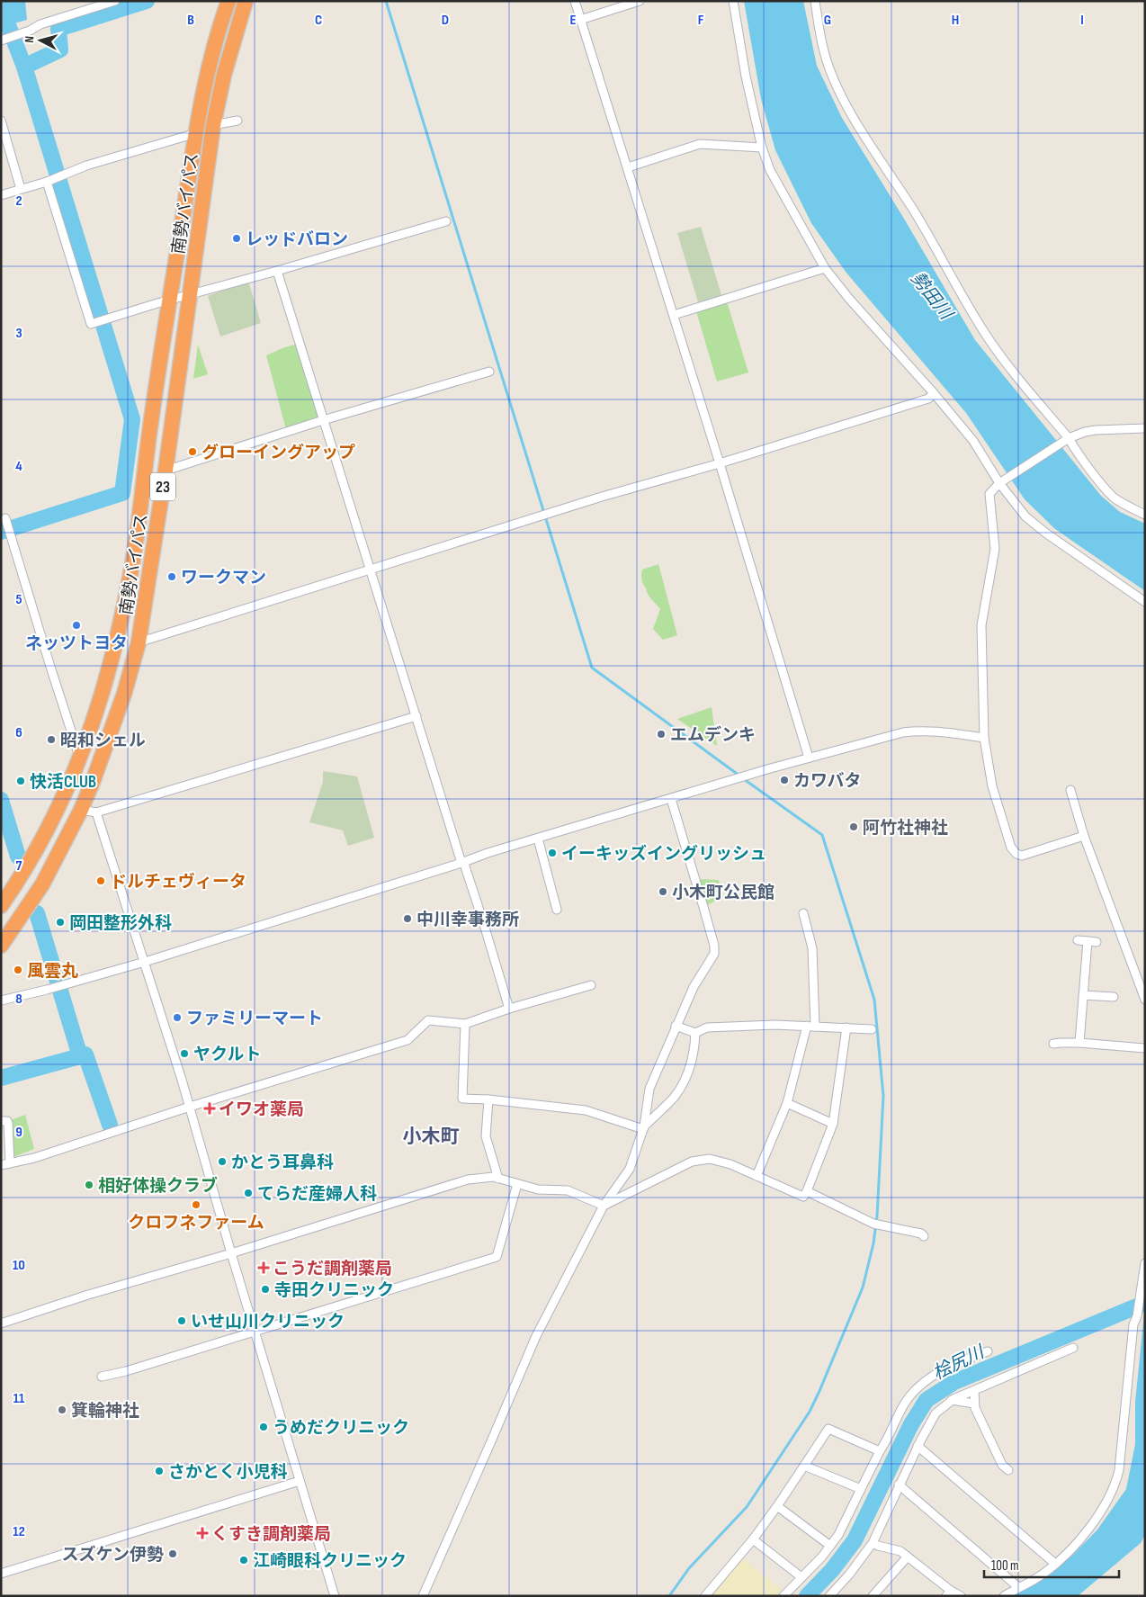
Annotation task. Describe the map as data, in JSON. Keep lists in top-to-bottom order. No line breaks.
{"streets":{"highway":["南勢バイパス","23"]},"districts":["小木町"],"water":["勢田川","桧尻川"],"places":{"other":["レッドバロン","グローイングアップ","ワークマン","ネッツトヨタ","エムデンキ","昭和シェル","カワバタ","快活CLUB","阿竹社神社","イーキッズイングリッシュ","ドルチェヴィータ","小木町公民館","中川幸事務所","岡田整形外科","風雲丸","ファミリーマート","ヤクルト","かとう耳鼻科","相好体操クラブ","てらだ産婦人科","クロフネファーム","寺田クリニック","いせ山川クリニック","箕輪神社","うめだクリニック","さかとく小児科","スズケン伊勢","江崎眼科クリニック"],"health":["イワオ薬局","こうだ調剤薬局","くすき調剤薬局"]},"scale_bar":"100 m","north":"left","grid":{"columns":["B","C","D","E","F","G","H","I"],"rows":["2","3","4","5","6","7","8","9","10","11","12"]}}
